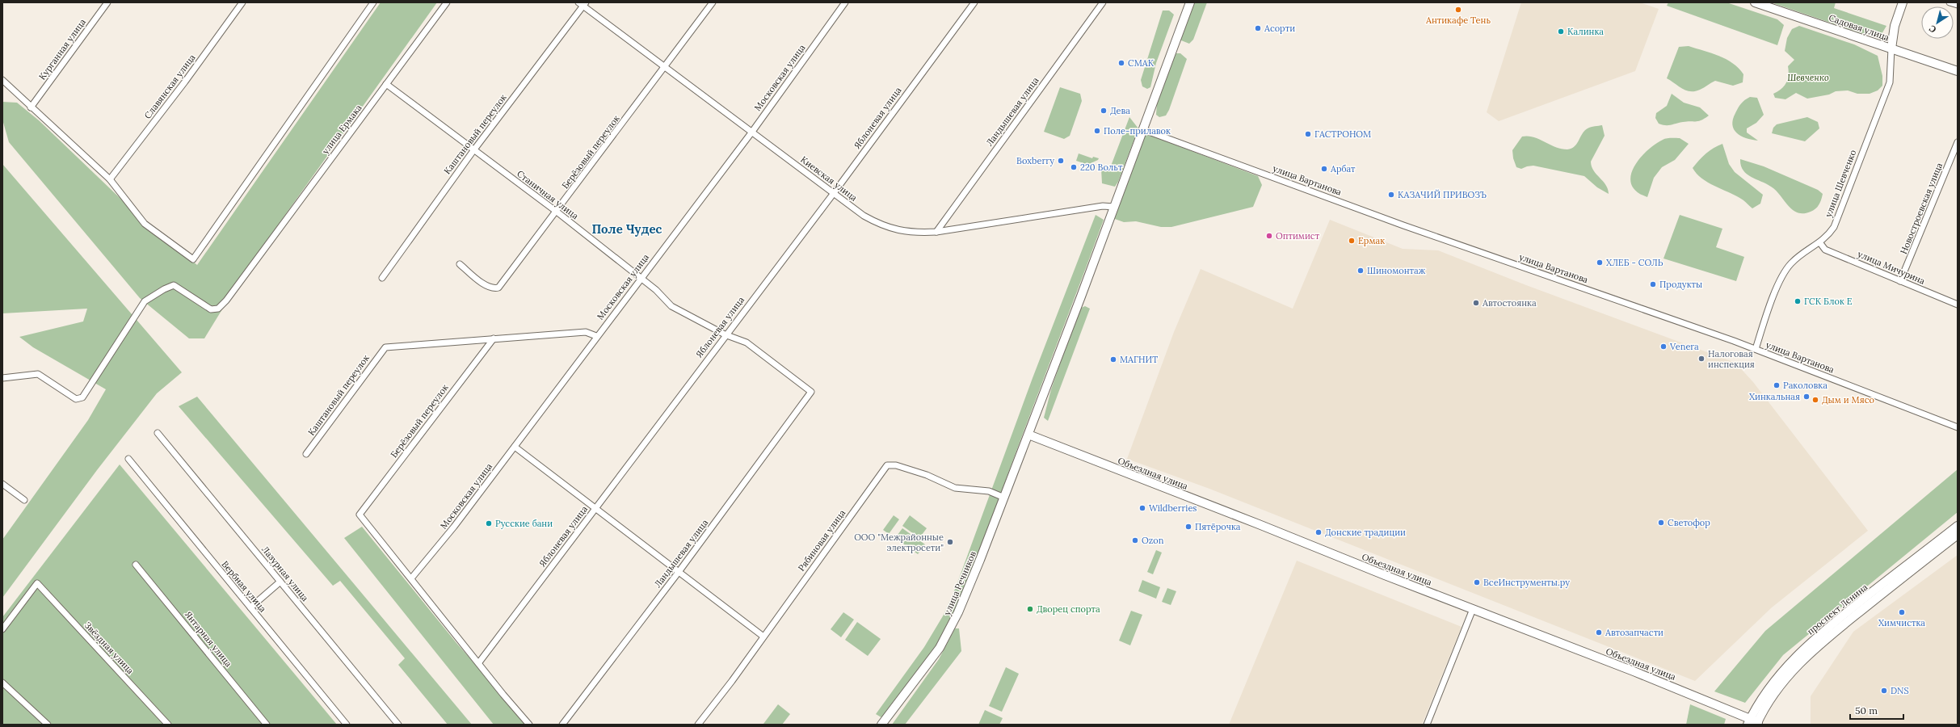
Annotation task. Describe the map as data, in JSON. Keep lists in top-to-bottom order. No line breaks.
{"streets":{"main road":["Садовая улица","улица Шевченко","Объездная улица","улица Речников","проспект Ленина"],"street":["Курганная улица","Московская улица","Славянская улица","Ландышевая улица","Яблоневая улица","улица Ермака","Каштановый переулок","Берёзовый переулок","Киевская улица","улица Вартанова","Станичная улица","Новостроевская улица","улица Мичурина","Рябиновая улица","Лазурная улица","Вербная улица","Янтарная улица","Звёздная улица"]},"crossings":[["Садовая улица","улица Шевченко"],["Московская улица","Берёзовый переулок"],["Московская улица","Киевская улица"],["Московская улица","Станичная улица"],["Ландышевая улица","Киевская улица"],["Ландышевая улица","Станичная улица"],["Яблоневая улица","Киевская улица"],["Яблоневая улица","Станичная улица"],["улица Ермака","Станичная улица"],["Каштановый переулок","Берёзовый переулок"],["Каштановый переулок","Киевская улица"],["Каштановый переулок","Станичная улица"],["Берёзовый переулок","Киевская улица"],["Берёзовый переулок","Станичная улица"],["Киевская улица","улица Речников"],["улица Вартанова","улица Шевченко"],["улица Вартанова","улица Речников"],["улица Шевченко","улица Мичурина"],["Новостроевская улица","улица Мичурина"],["Объездная улица","улица Речников"],["Объездная улица","проспект Ленина"],["Рябиновая улица","улица Речников"]],"districts":["Поле Чудес"],"parks":["Шевченко"],"places":["Антикафе Тень","Асорти","Калинка","СМАК","Дева","Поле-прилавок","ГАСТРОНОМ","Boxberry","220 Вольт","Арбат","КАЗАЧИЙ ПРИВОЗЪ","Оптимист","Ермак","ХЛЕБ - СОЛЬ","Шиномонтаж","Продукты","ГСК Блок Е","Автостоянка","Venera","Налоговая инспекция","МАГНИТ","Раколовка","Хинкальная","Дым и Мясо","Wildberries","Светофор","Русские бани","Пятёрочка","Донские традиции","Ozon","ООО \"Межрайонные электросети\"","ВсеИнструменты.ру","Дворец спорта","Химчистка","Автозапчасти","DNS"],"scale_bar":"50 m","north":"bottom left"}
